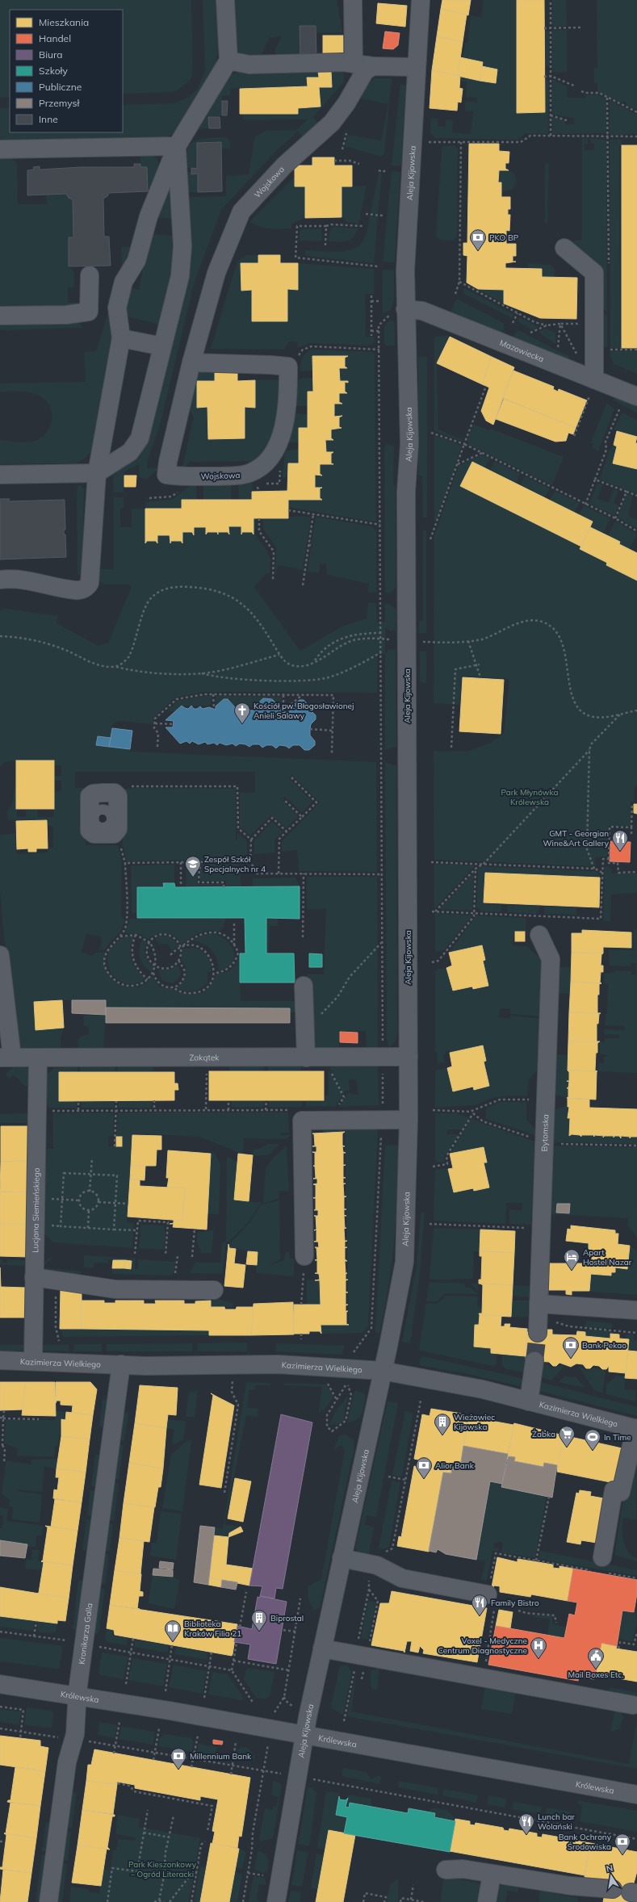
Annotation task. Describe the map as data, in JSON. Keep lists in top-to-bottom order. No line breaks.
{"streets":{"street":["Aleja Kijowska","Wojskowa","Mazowiecka","Zakątek","Bytomska","Lucjana Siemieńskiego","Kazimierza Wielkiego","Kronikarza Galla","Królewska"]},"crossings":[["Aleja Kijowska","Mazowiecka"],["Aleja Kijowska","Zakątek"],["Aleja Kijowska","Kazimierza Wielkiego"],["Aleja Kijowska","Królewska"],["Zakątek","Lucjana Siemieńskiego"],["Lucjana Siemieńskiego","Kazimierza Wielkiego"],["Kazimierza Wielkiego","Kronikarza Galla"],["Kronikarza Galla","Królewska"]],"parks":["Park Młynówka Królewska","Park Kieszonkowy – Ogród Literacki"],"places":{"bank":["PKO BP","Bank Pekao","Alior Bank","Millennium Bank","Bank Ochrony Środowiska"],"church":["Kościół pw. Błogosławionej Anieli Salawy"],"restaurant":["GMT - Georgian Wine&Art Gallery","Family Bistro","Lunch bar Wolański"],"school or university":["Zespół Szkół Specjalnych nr 4"],"hotel":["Apart Hostel Nazar"],"building":["Wieżowiec Kijowska","Biprostal"],"supermarket":["Żabka"],"sports":["In Time"],"library":["Biblioteka Kraków Filia 21"],"hospital":["Voxel - Medyczne Centrum Diagnostyczne"],"public building":["Mail Boxes Etc."]},"legend":["Mieszkania","Handel","Biura","Szkoły","Publiczne","Przemysł","Inne"],"north":"top"}
